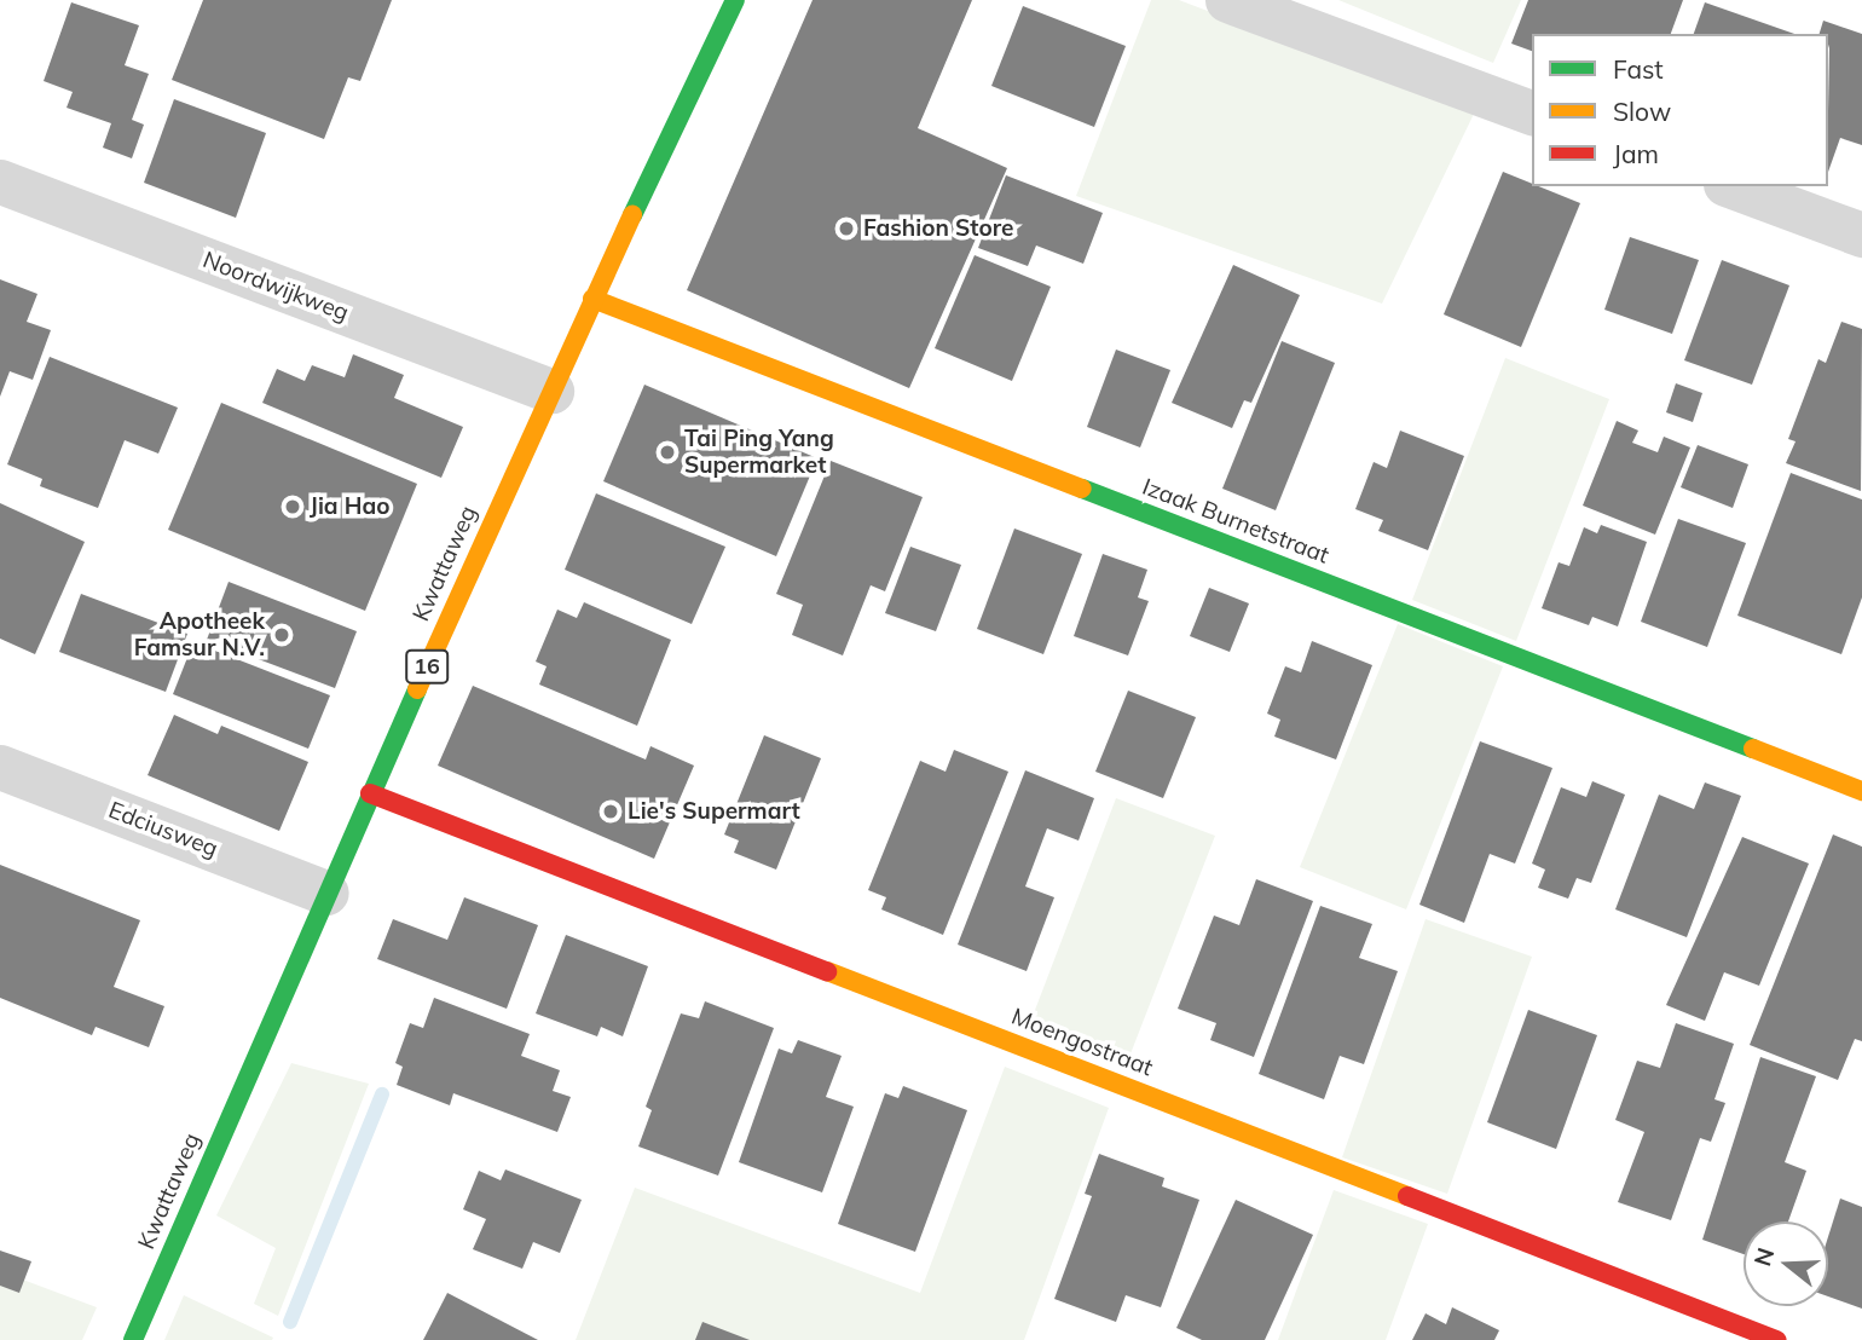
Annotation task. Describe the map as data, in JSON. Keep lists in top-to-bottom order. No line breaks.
{"streets":{"street":["Noordwijkweg","Izaak Burnetstraat","Kwattaweg","16","Edciusweg","Moengostraat"]},"crossings":[["Noordwijkweg","Kwattaweg"],["Izaak Burnetstraat","Kwattaweg"],["Kwattaweg","Edciusweg"],["Kwattaweg","Moengostraat"]],"places":["Fashion Store","Tai Ping Yang Supermarket","Jia Hao","Apotheek Famsur N.V.","Lie's Supermart"],"legend":["Fast","Slow","Jam"],"north":"left"}
